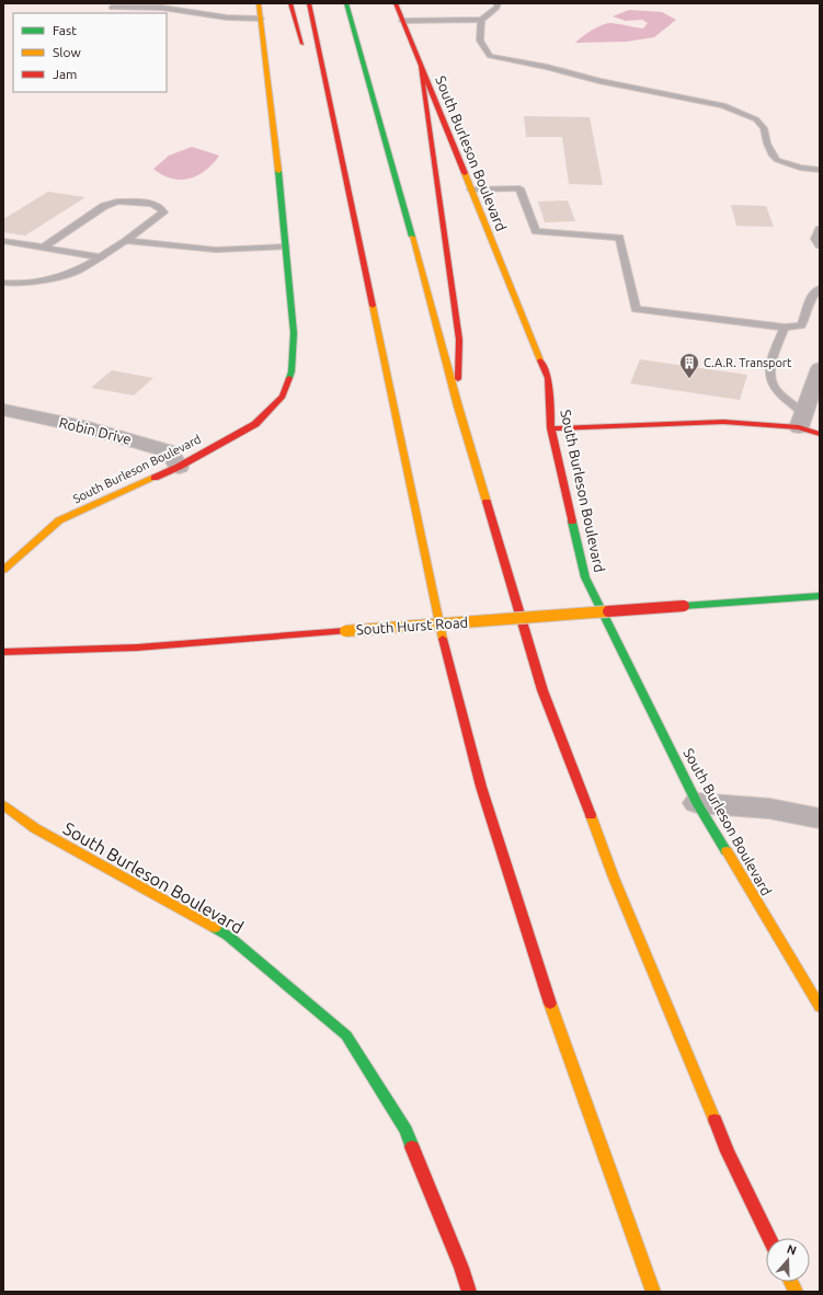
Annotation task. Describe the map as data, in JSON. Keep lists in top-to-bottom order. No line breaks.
{"streets":{"main road":["South Burleson Boulevard","South Hurst Road"],"street":["Robin Drive"]},"crossings":[["South Burleson Boulevard","Robin Drive"]],"places":{"building":["C.A.R. Transport"]},"legend":["Fast","Slow","Jam"],"north":"top"}
